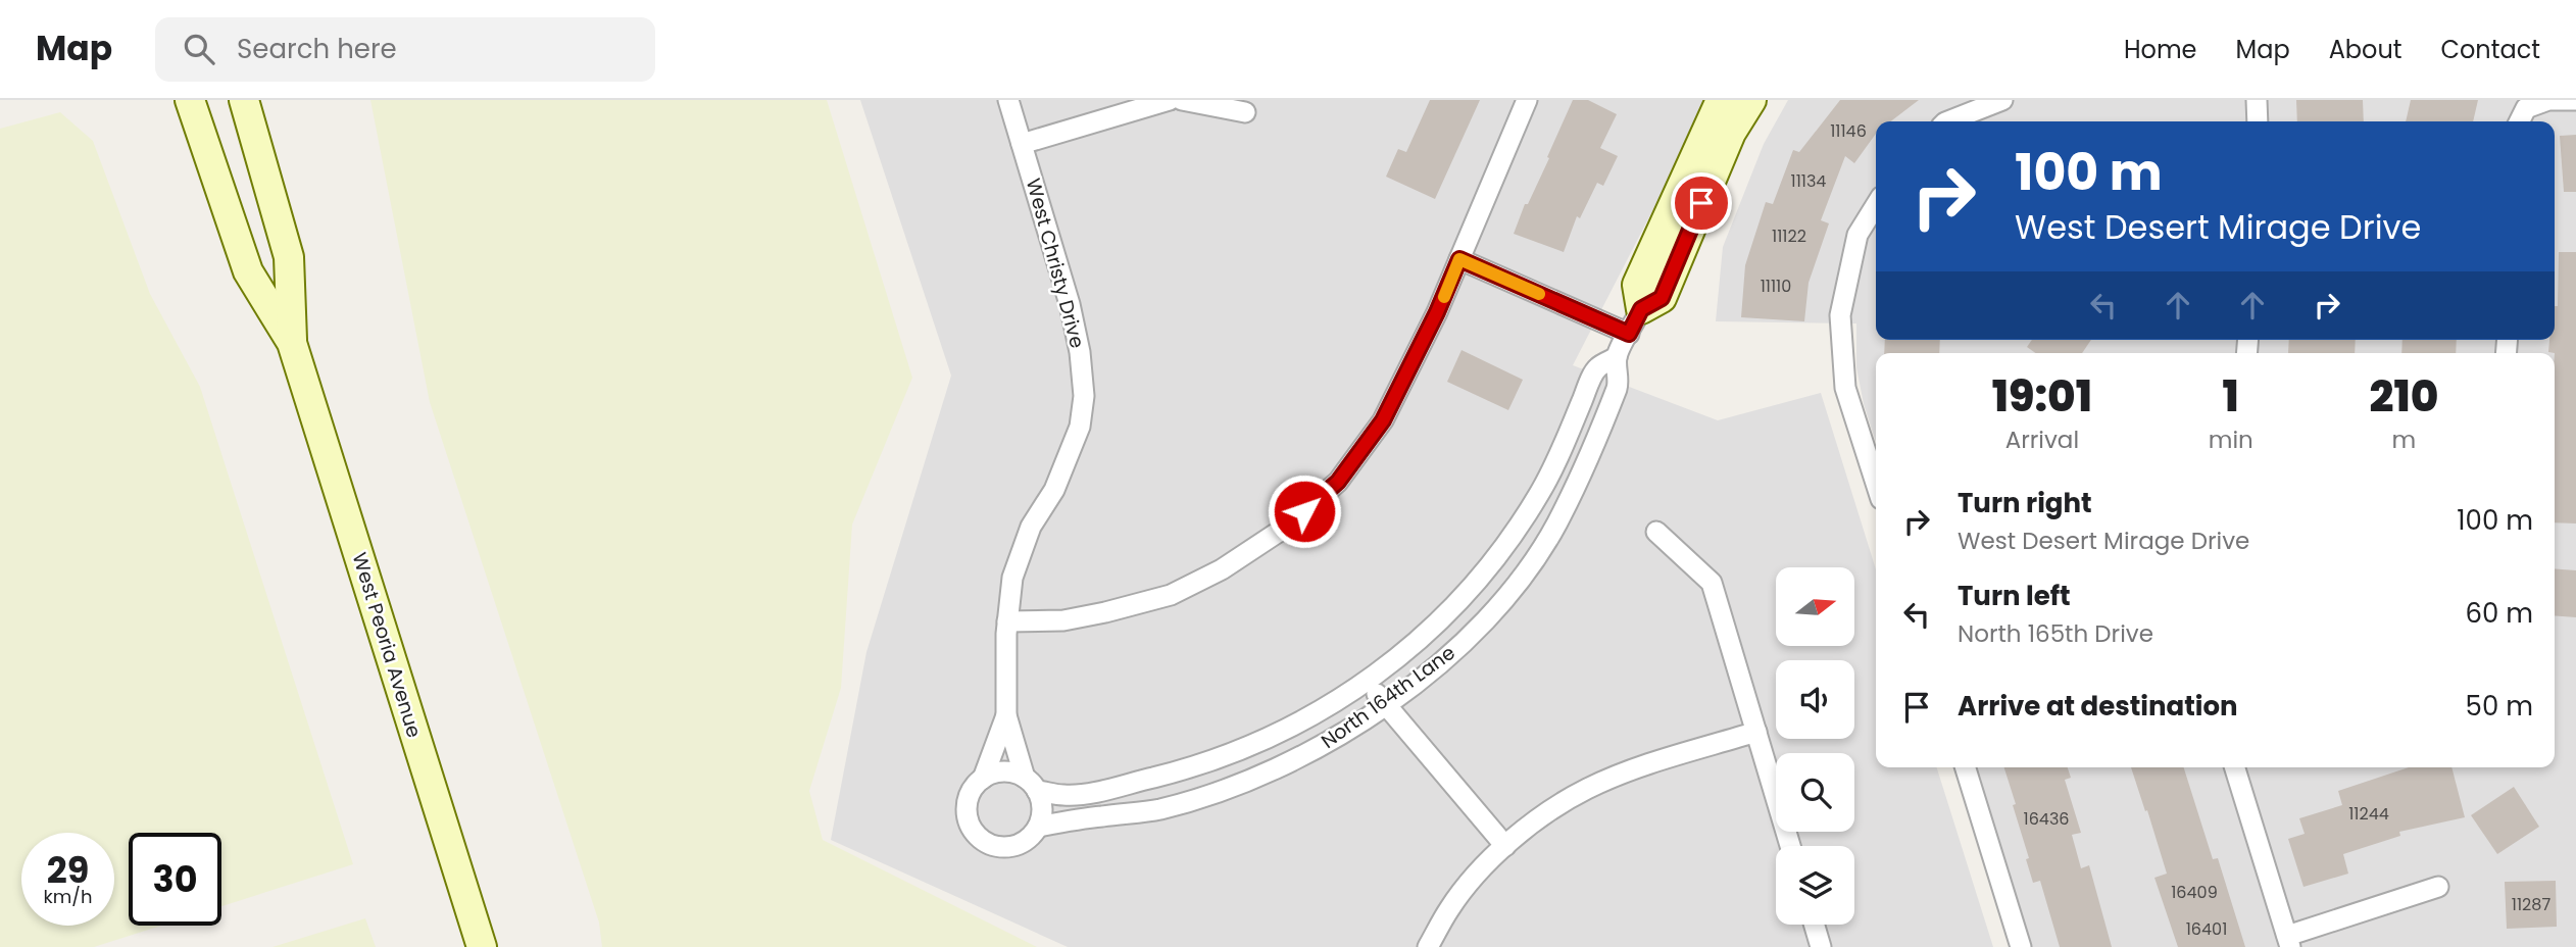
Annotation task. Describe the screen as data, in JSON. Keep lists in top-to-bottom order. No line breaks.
{"streets":{"main road":["West Peoria Avenue"],"street":["West Christy Drive","North 164th Lane"]},"house_numbers":["11146","11134","11122","11110","11244","16436","16409","11287","16401"],"north":"right","page":{"header":"Map","search":"Search here","nav":["Home","Map","About","Contact"],"turn":["100 m","West Desert Mirage Drive"],"eta":["19:01","Arrival","1","min","210","m"],"list":[{"name":"Turn right","note":"West Desert Mirage Drive","value":"100 m"},{"name":"Turn left","note":"North 165th Drive","value":"60 m"},{"name":"Arrive at destination","value":"50 m"}],"speed":"29 km/h","limit":"30"}}
